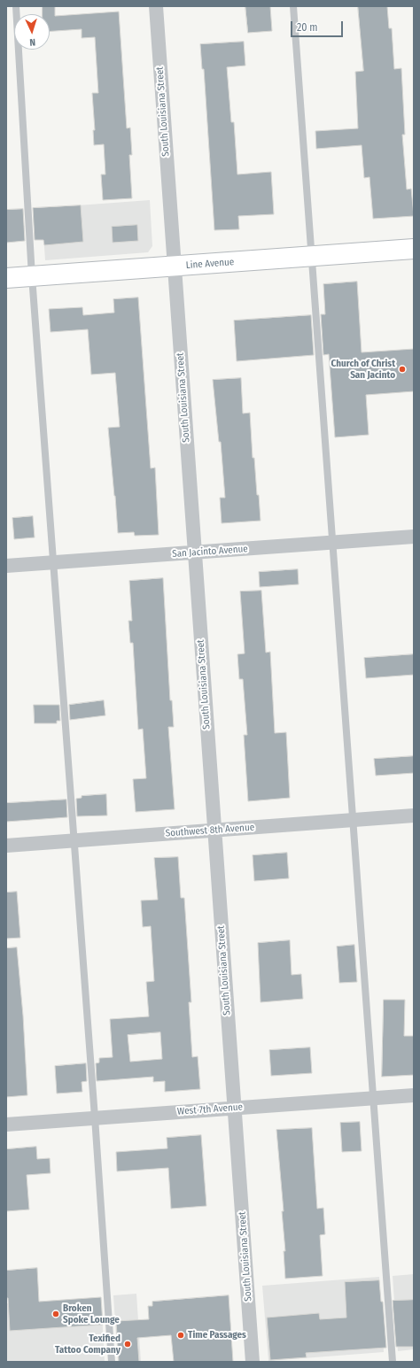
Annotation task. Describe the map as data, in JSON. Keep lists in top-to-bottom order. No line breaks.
{"streets":{"main road":["Line Avenue"],"street":["South Louisiana Street","San Jacinto Avenue","Southwest 8th Avenue","West 7th Avenue"]},"crossings":[["South Louisiana Street","Line Avenue"],["South Louisiana Street","San Jacinto Avenue"],["South Louisiana Street","Southwest 8th Avenue"],["South Louisiana Street","West 7th Avenue"]],"places":["Church of Christ San Jacinto","Broken Spoke Lounge","Time Passages","Texified Tattoo Company"],"scale_bar":"20 m","north":"bottom"}
